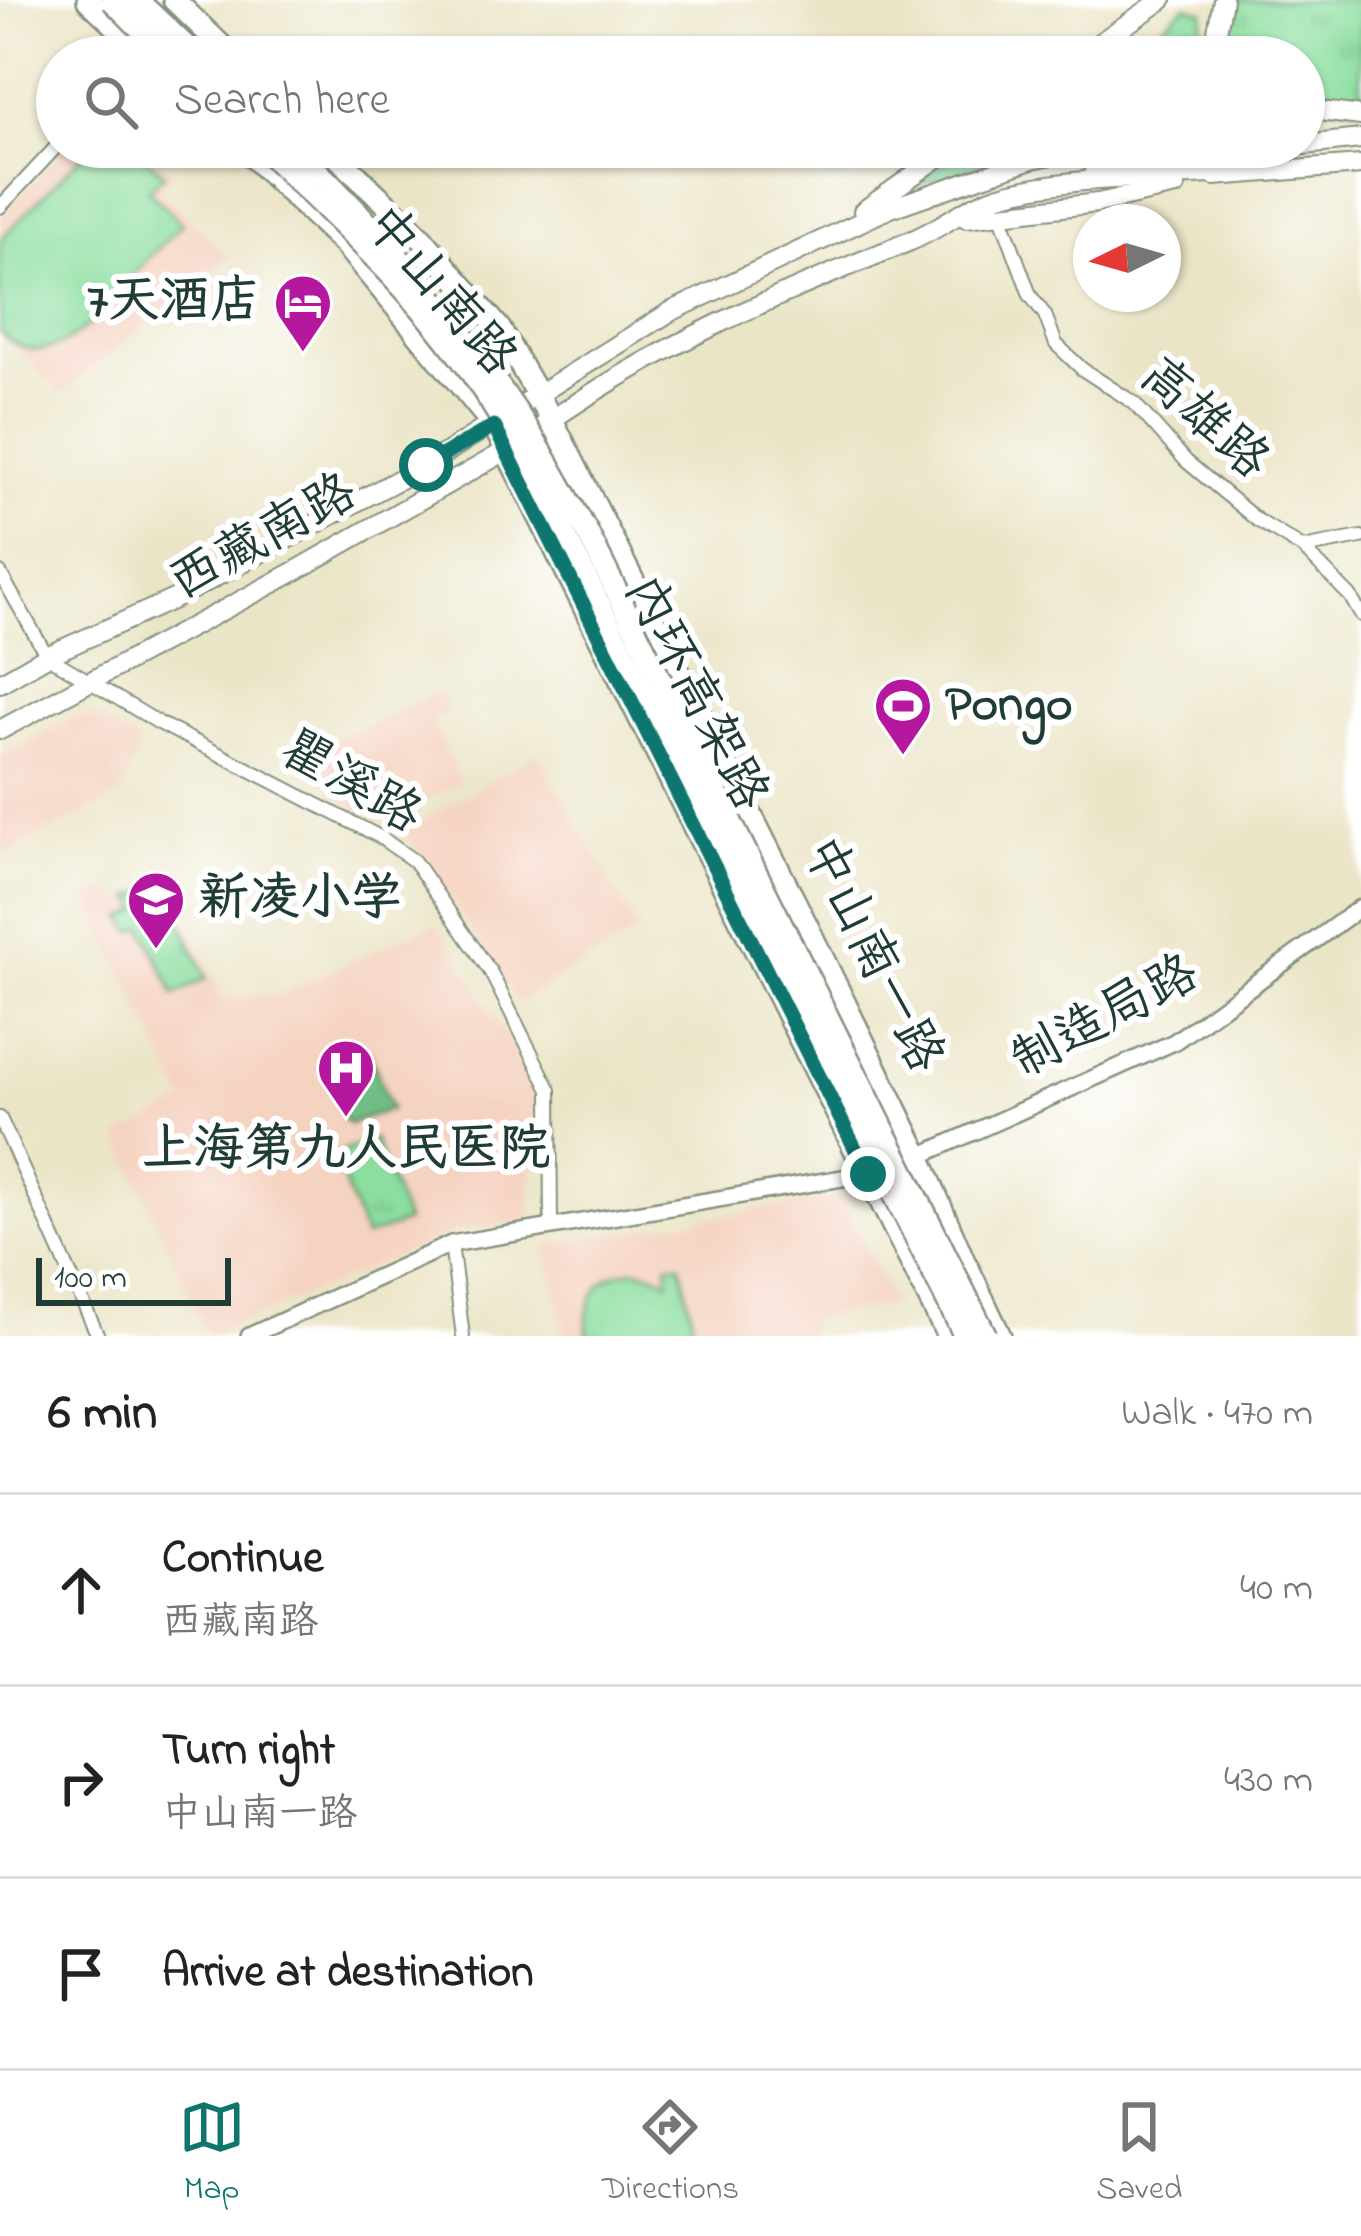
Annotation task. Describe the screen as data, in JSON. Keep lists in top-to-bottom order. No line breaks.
{"streets":{"main road":["中山南路","西藏南路","内环高架路","中山南一路"],"street":["高雄路","瞿溪路","制造局路"]},"crossings":[["中山南路","西藏南路"],["中山南路","中山南一路"],["高雄路","西藏南路"],["西藏南路","瞿溪路"],["西藏南路","中山南一路"],["内环高架路","中山南一路"],["瞿溪路","制造局路"],["中山南一路","制造局路"]],"places":{"hotel":["7天酒店"],"sports":["Pongo"],"school or university":["新凌小学"],"hospital":["上海第九人民医院"]},"scale_bar":"100 m","north":"left","page":{"search":"Search here","scale":"100 m","heading":["6 min","Walk · 470 m"],"list":[["Continue","西藏南路","40 m"],["Turn right","中山南一路","430 m"],"Arrive at destination"],"nav":["Map","Directions","Saved"]}}
